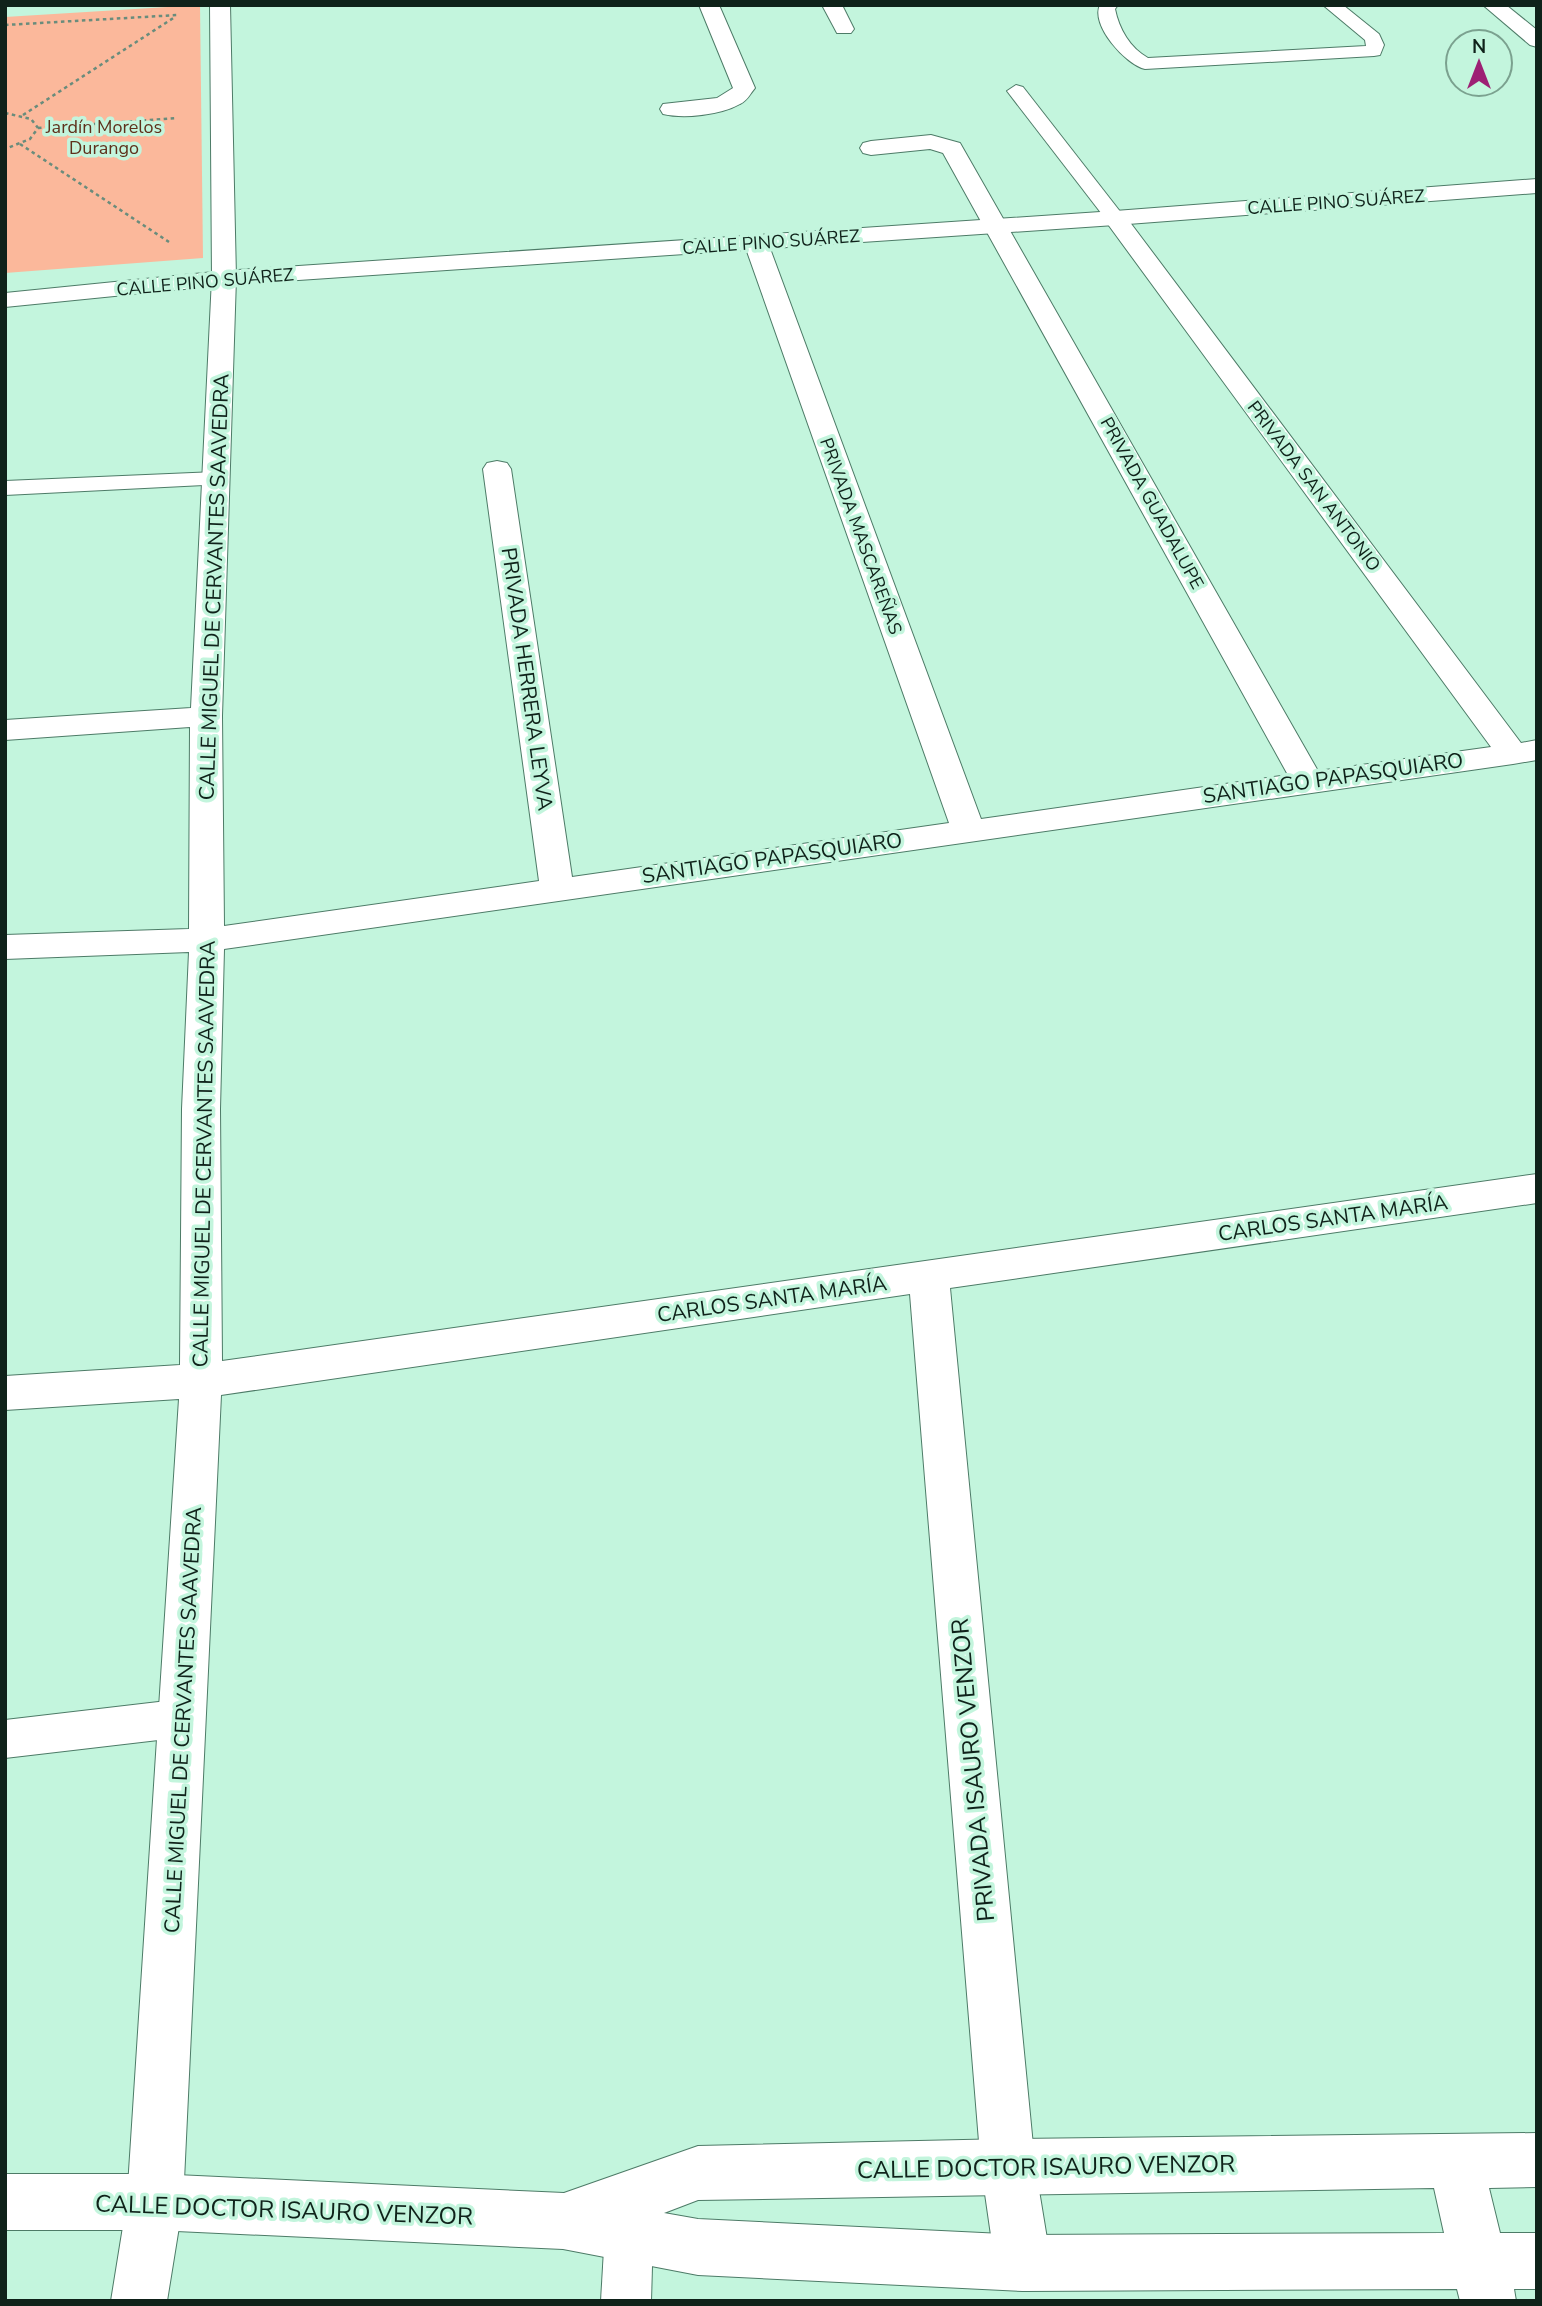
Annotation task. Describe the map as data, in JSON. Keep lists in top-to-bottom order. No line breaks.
{"streets":{"street":["CALLE PINO SUÁREZ","PRIVADA SAN ANTONIO","PRIVADA GUADALUPE","PRIVADA MASCAREÑAS","CALLE MIGUEL DE CERVANTES SAAVEDRA","PRIVADA HERRERA LEYVA","SANTIAGO PAPASQUIARO","CARLOS SANTA MARÍA","PRIVADA ISAURO VENZOR","CALLE DOCTOR ISAURO VENZOR"]},"crossings":[["CALLE PINO SUÁREZ","PRIVADA SAN ANTONIO"],["CALLE PINO SUÁREZ","PRIVADA GUADALUPE"],["CALLE PINO SUÁREZ","PRIVADA MASCAREÑAS"],["CALLE PINO SUÁREZ","CALLE MIGUEL DE CERVANTES SAAVEDRA"],["PRIVADA SAN ANTONIO","SANTIAGO PAPASQUIARO"],["PRIVADA GUADALUPE","SANTIAGO PAPASQUIARO"],["PRIVADA MASCAREÑAS","SANTIAGO PAPASQUIARO"],["CALLE MIGUEL DE CERVANTES SAAVEDRA","SANTIAGO PAPASQUIARO"],["CALLE MIGUEL DE CERVANTES SAAVEDRA","CARLOS SANTA MARÍA"],["CALLE MIGUEL DE CERVANTES SAAVEDRA","CALLE DOCTOR ISAURO VENZOR"],["PRIVADA HERRERA LEYVA","SANTIAGO PAPASQUIARO"],["CARLOS SANTA MARÍA","PRIVADA ISAURO VENZOR"],["PRIVADA ISAURO VENZOR","CALLE DOCTOR ISAURO VENZOR"]],"parks":["Jardín Morelos Durango"],"north":"top"}
